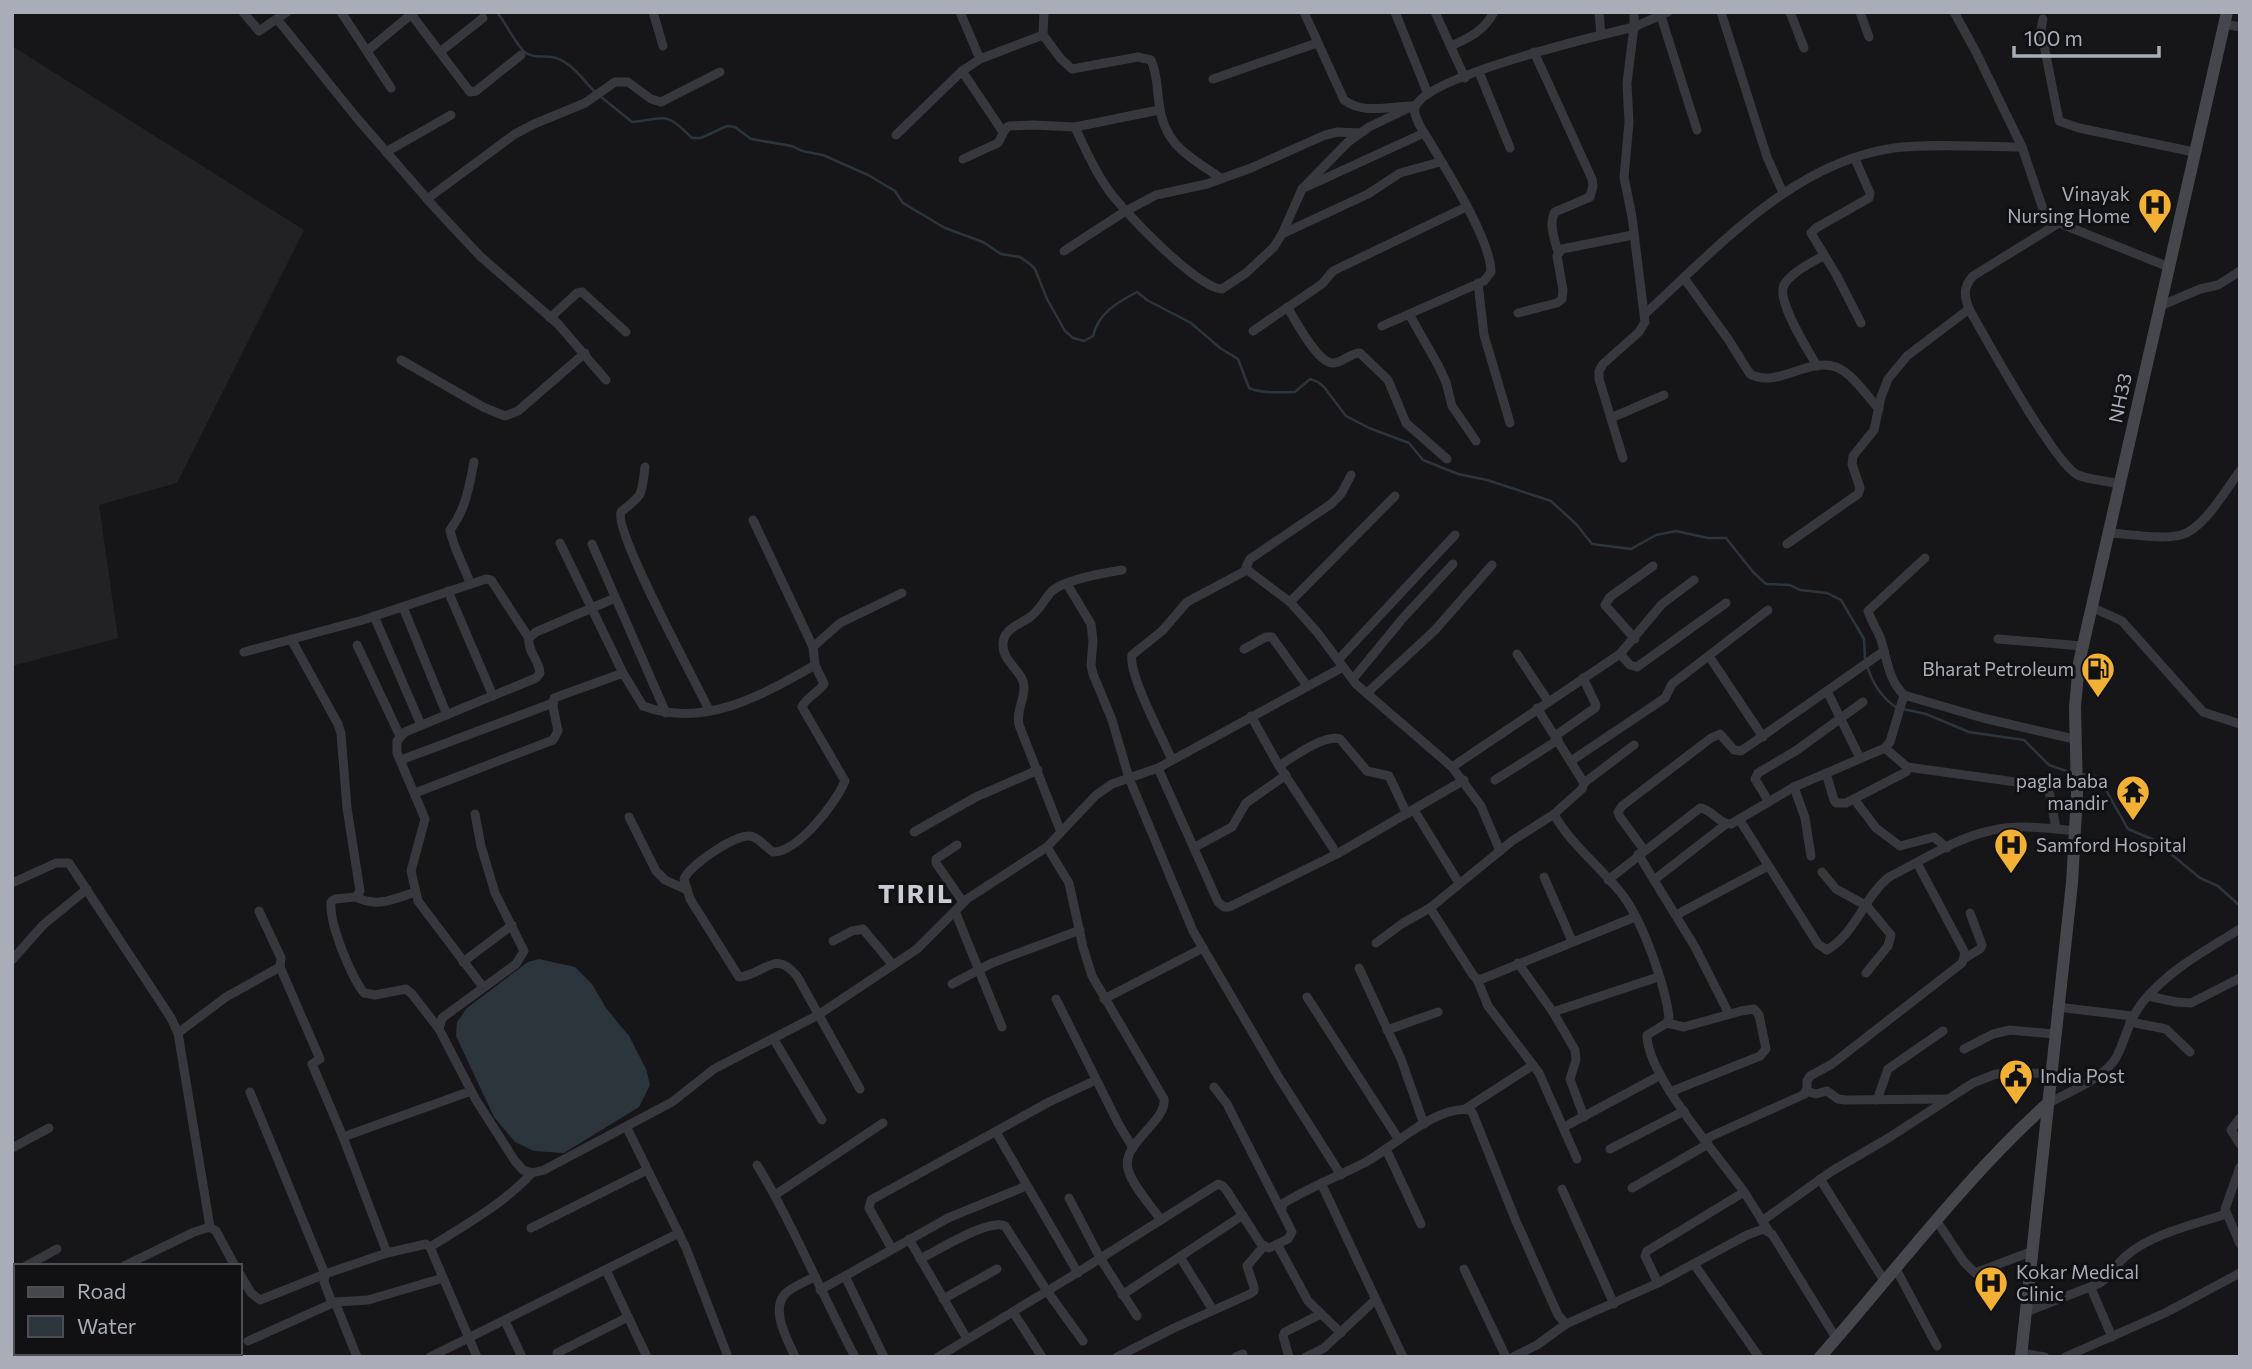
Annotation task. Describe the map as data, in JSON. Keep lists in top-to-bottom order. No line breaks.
{"streets":{"main road":["NH33"]},"districts":["TIRIL"],"places":{"hospital":["Vinayak Nursing Home","Samford Hospital","Kokar Medical Clinic"],"fuel station":["Bharat Petroleum"],"temple":["pagla baba mandir"],"public building":["India Post"]},"legend":["Road","Water"],"scale_bar":"100 m"}
